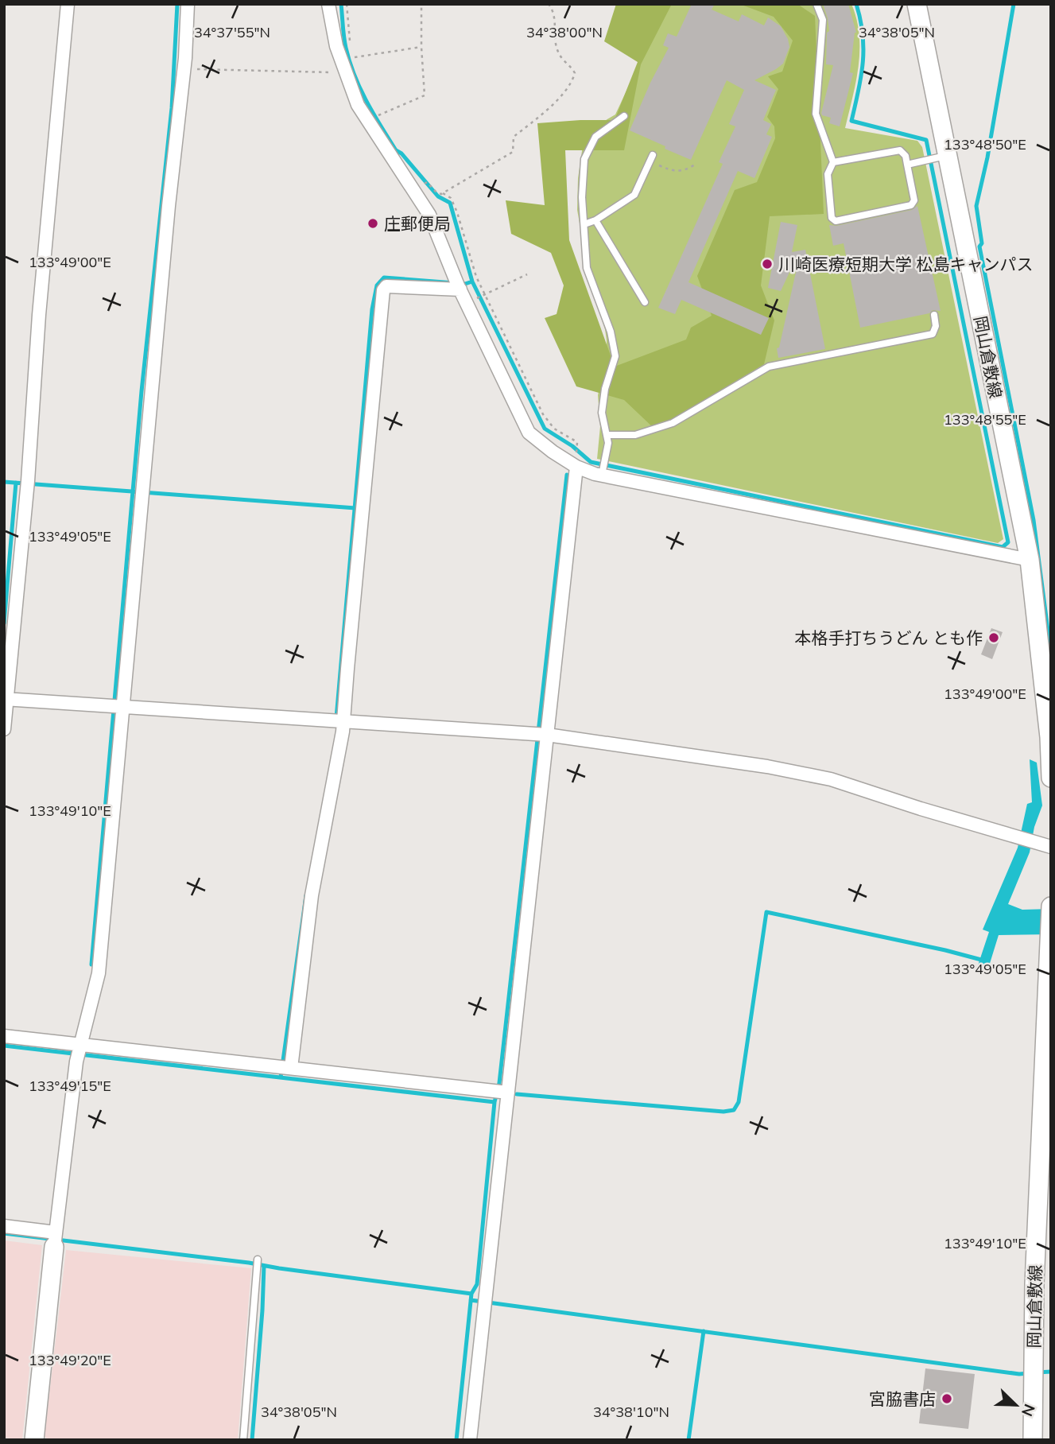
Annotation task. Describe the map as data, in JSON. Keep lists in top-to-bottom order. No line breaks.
{"streets":{"main road":["岡山倉敷線"]},"places":["庄郵便局","川崎医療短期大学 松島キャンパス","本格手打ちうどん とも作","宮脇書店"],"north":"bottom right","coordinates":["34°37'55\"N","34°38'00\"N","34°38'05\"N","133°48'50\"E","133°49'00\"E","133°48'55\"E","133°49'05\"E","133°49'10\"E","133°49'15\"E","133°49'20\"E","34°38'10\"N"]}
